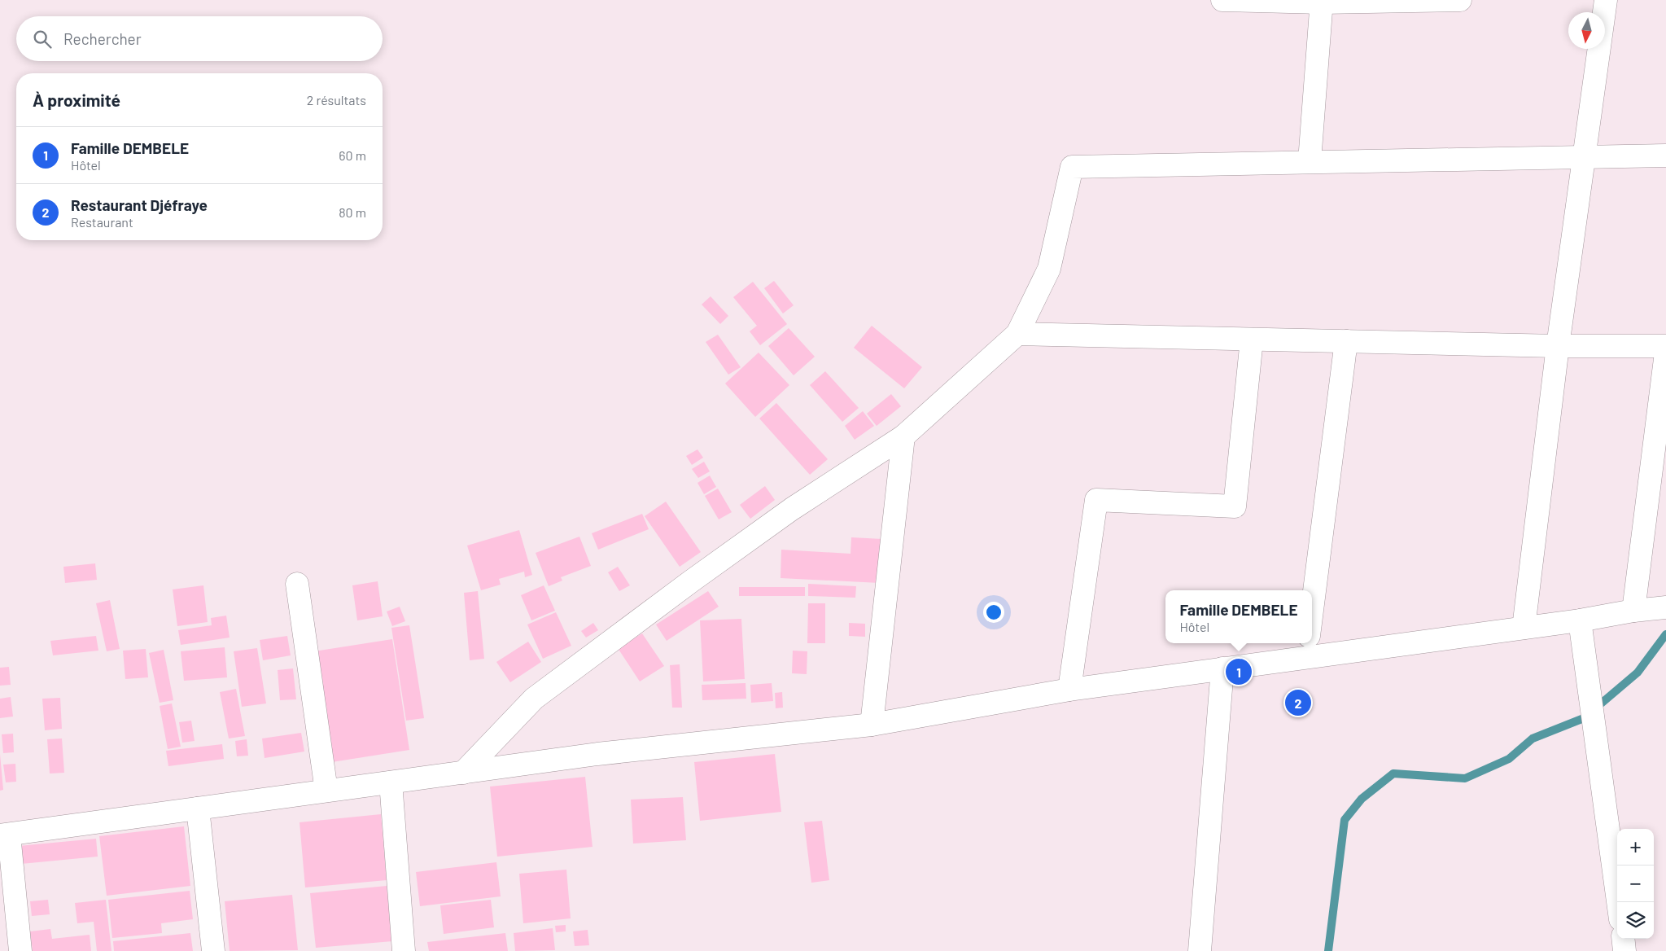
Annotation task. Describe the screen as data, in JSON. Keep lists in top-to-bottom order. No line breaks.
{"north":"bottom","page":{"search":"Rechercher","heading":["À proximité","2 résultats"],"list":[{"mark":"1","name":"Famille DEMBELE","note":"Hôtel","value":"60 m"},{"mark":"2","name":"Restaurant Djéfraye","note":"Restaurant","value":"80 m"}],"popup":["Famille DEMBELE","Hôtel"],"pins":["1","2"],"map_buttons":["+","−"]}}
